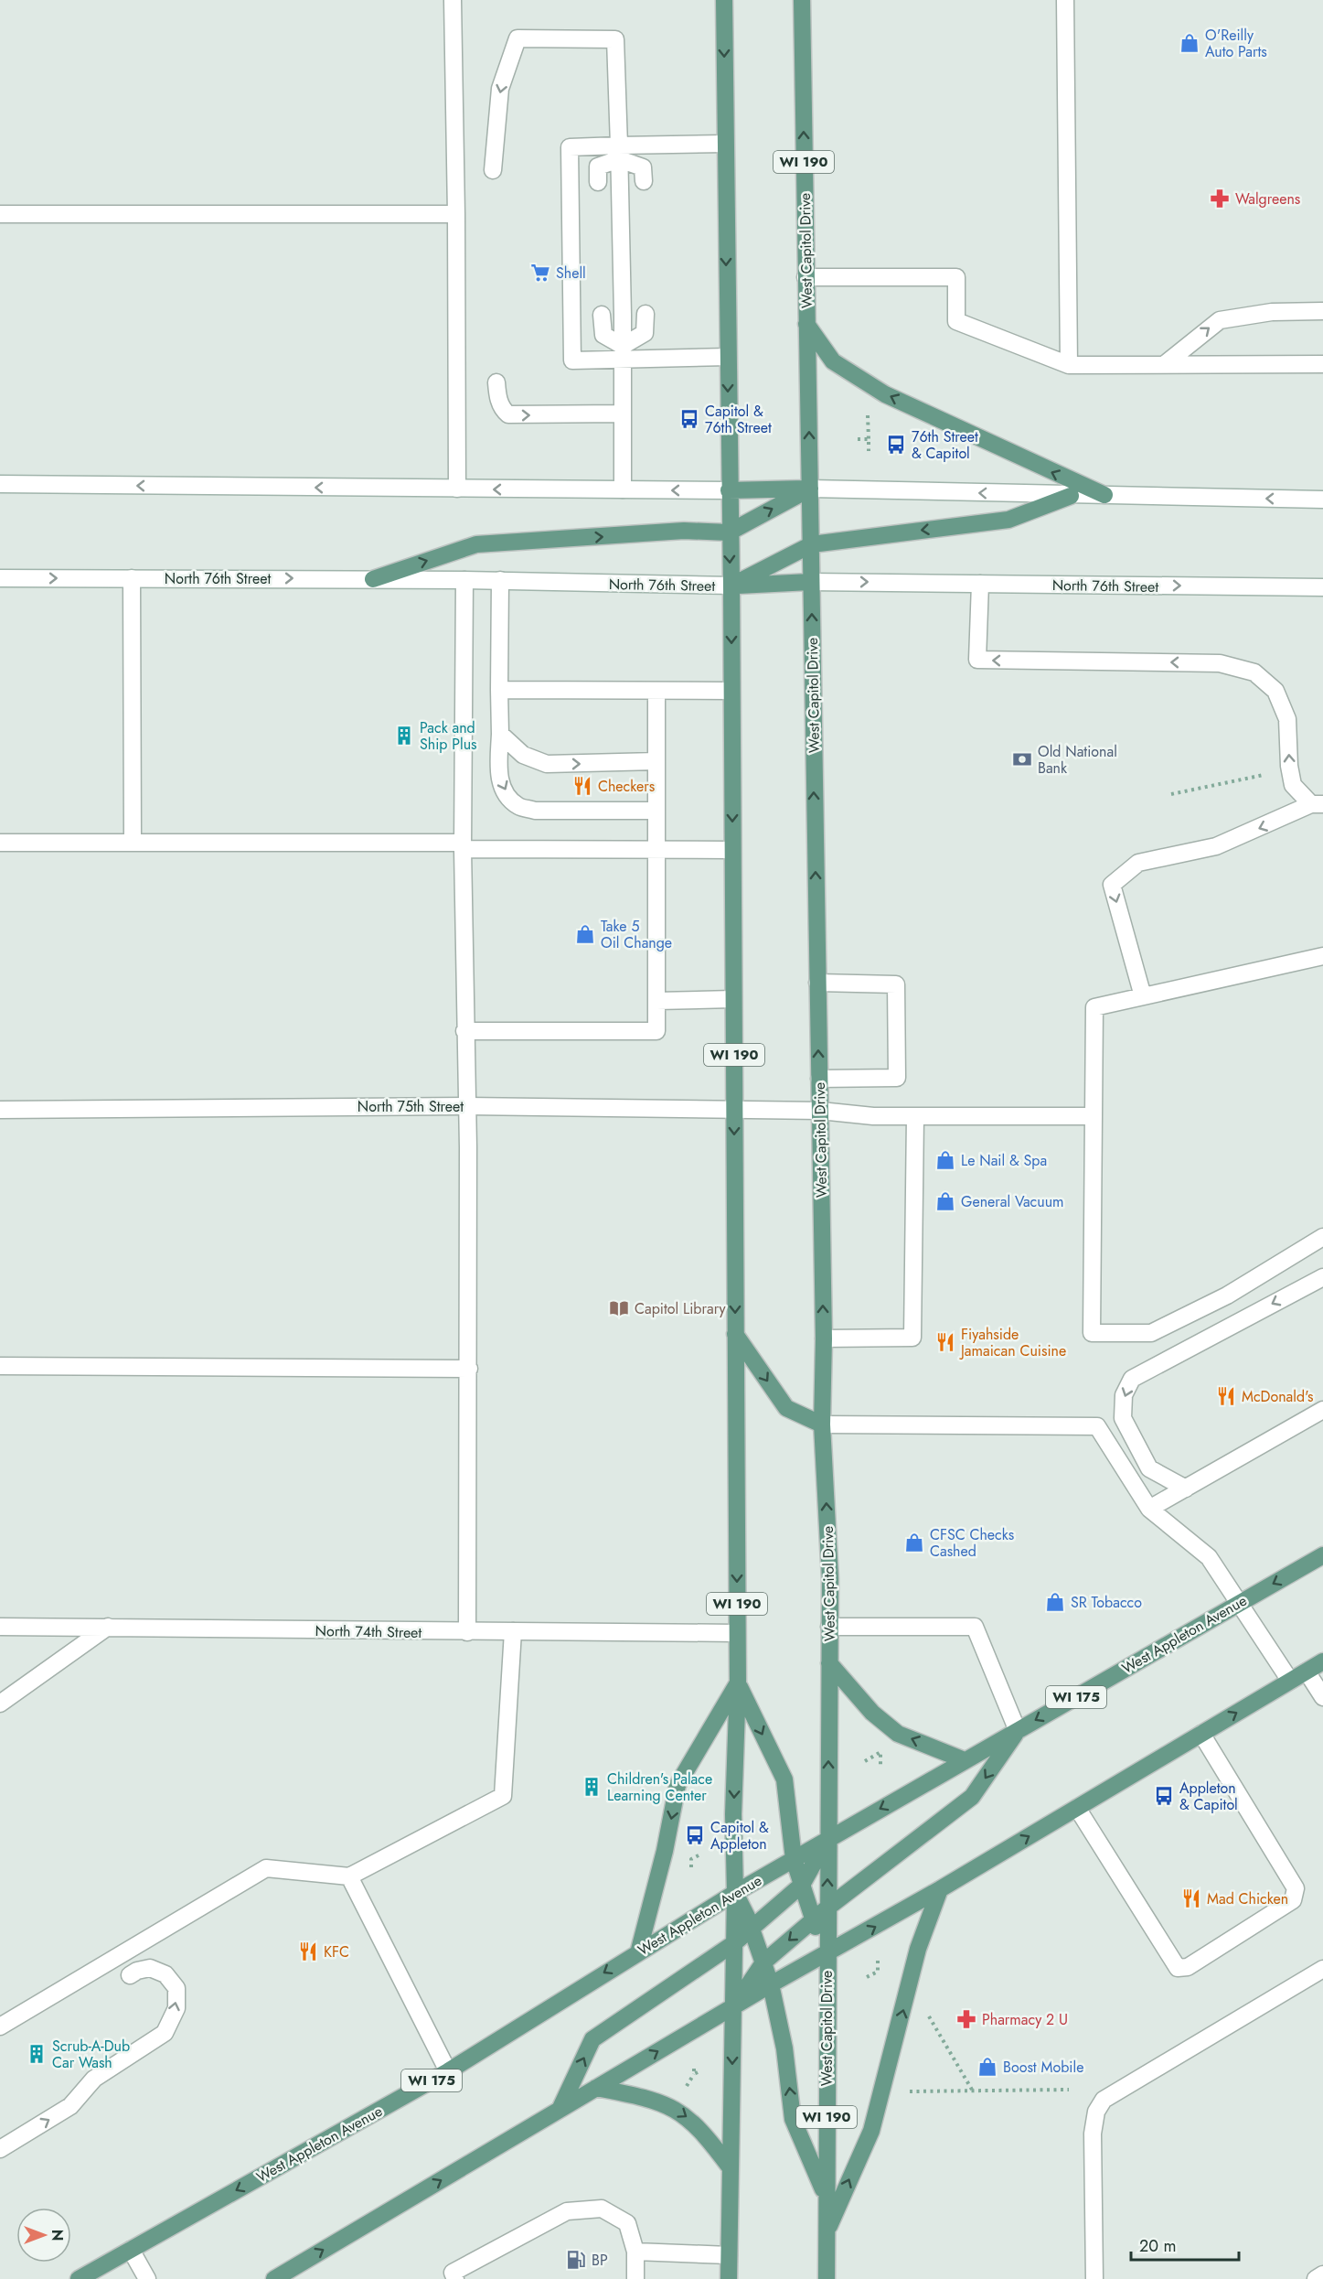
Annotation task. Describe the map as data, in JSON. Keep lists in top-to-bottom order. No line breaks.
{"streets":{"main road":["WI 190","West Capitol Drive","North 76th Street","North 75th Street","North 74th Street","West Appleton Avenue","WI 175"]},"crossings":[["WI 190","North 76th Street"],["WI 190","North 75th Street"],["WI 190","North 74th Street"],["WI 190","West Appleton Avenue"],["West Capitol Drive","North 76th Street"],["West Capitol Drive","North 75th Street"],["West Capitol Drive","West Appleton Avenue"]],"places":{"shop":["O'Reilly Auto Parts","Take 5 Oil Change","Le Nail & Spa","General Vacuum","CFSC Checks Cashed","SR Tobacco","Boost Mobile"],"pharmacy":["Walgreens","Pharmacy 2 U"],"supermarket":["Shell"],"bus stop":["Capitol & 76th Street","76th Street & Capitol","Appleton & Capitol","Capitol & Appleton"],"building":["Pack and Ship Plus","Children's Palace Learning Center","Scrub-A-Dub Car Wash"],"bank":["Old National Bank"],"restaurant":["Checkers","Fiyahside Jamaican Cuisine","McDonald's","Mad Chicken","KFC"],"library":["Capitol Library"],"fuel station":["BP"]},"scale_bar":"20 m","north":"right"}
